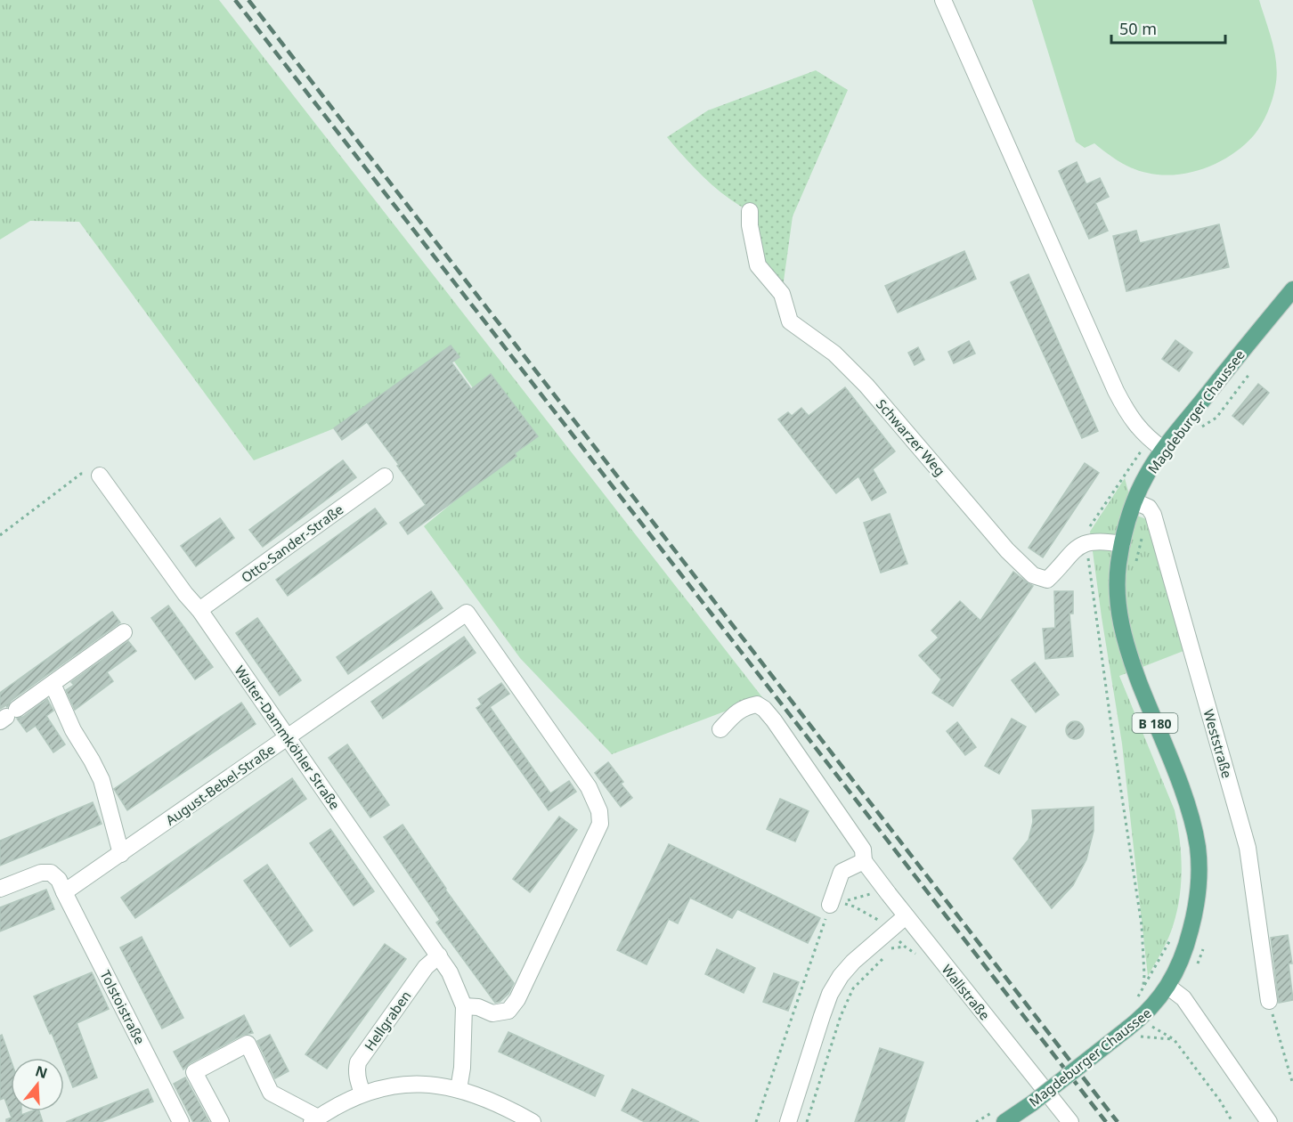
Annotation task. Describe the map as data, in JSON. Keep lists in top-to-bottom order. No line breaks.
{"streets":{"main road":["Magdeburger Chaussee","B 180"],"street":["Schwarzer Weg","Otto-Sander-Straße","Walter-Dammköhler Straße","Weststraße","August-Bebel-Straße","Wallstraße","Tolstoistraße","Hellgraben"]},"crossings":[["Magdeburger Chaussee","Weststraße"],["Otto-Sander-Straße","Walter-Dammköhler Straße"],["Walter-Dammköhler Straße","August-Bebel-Straße"],["Walter-Dammköhler Straße","Hellgraben"],["August-Bebel-Straße","Tolstoistraße"]],"scale_bar":"50 m","north":"top"}
